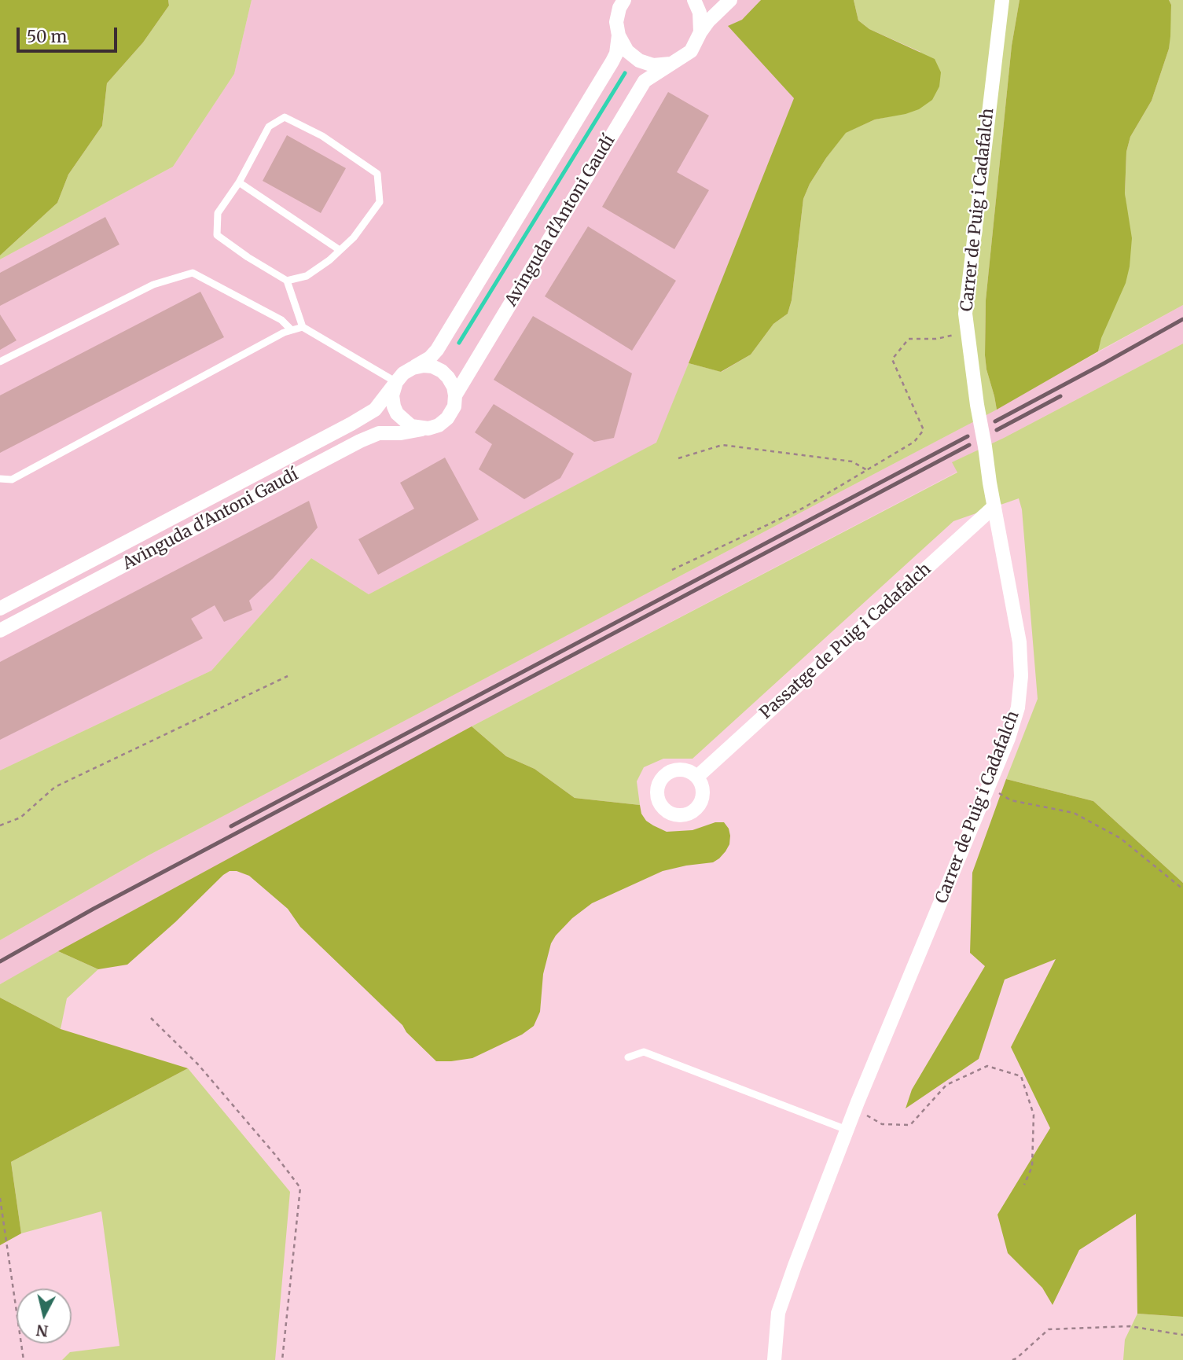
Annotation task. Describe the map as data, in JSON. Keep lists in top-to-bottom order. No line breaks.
{"streets":{"street":["Carrer de Puig i Cadafalch","Avinguda d'Antoni Gaudí","Passatge de Puig i Cadafalch"]},"crossings":[["Carrer de Puig i Cadafalch","Passatge de Puig i Cadafalch"]],"scale_bar":"50 m","north":"bottom"}
